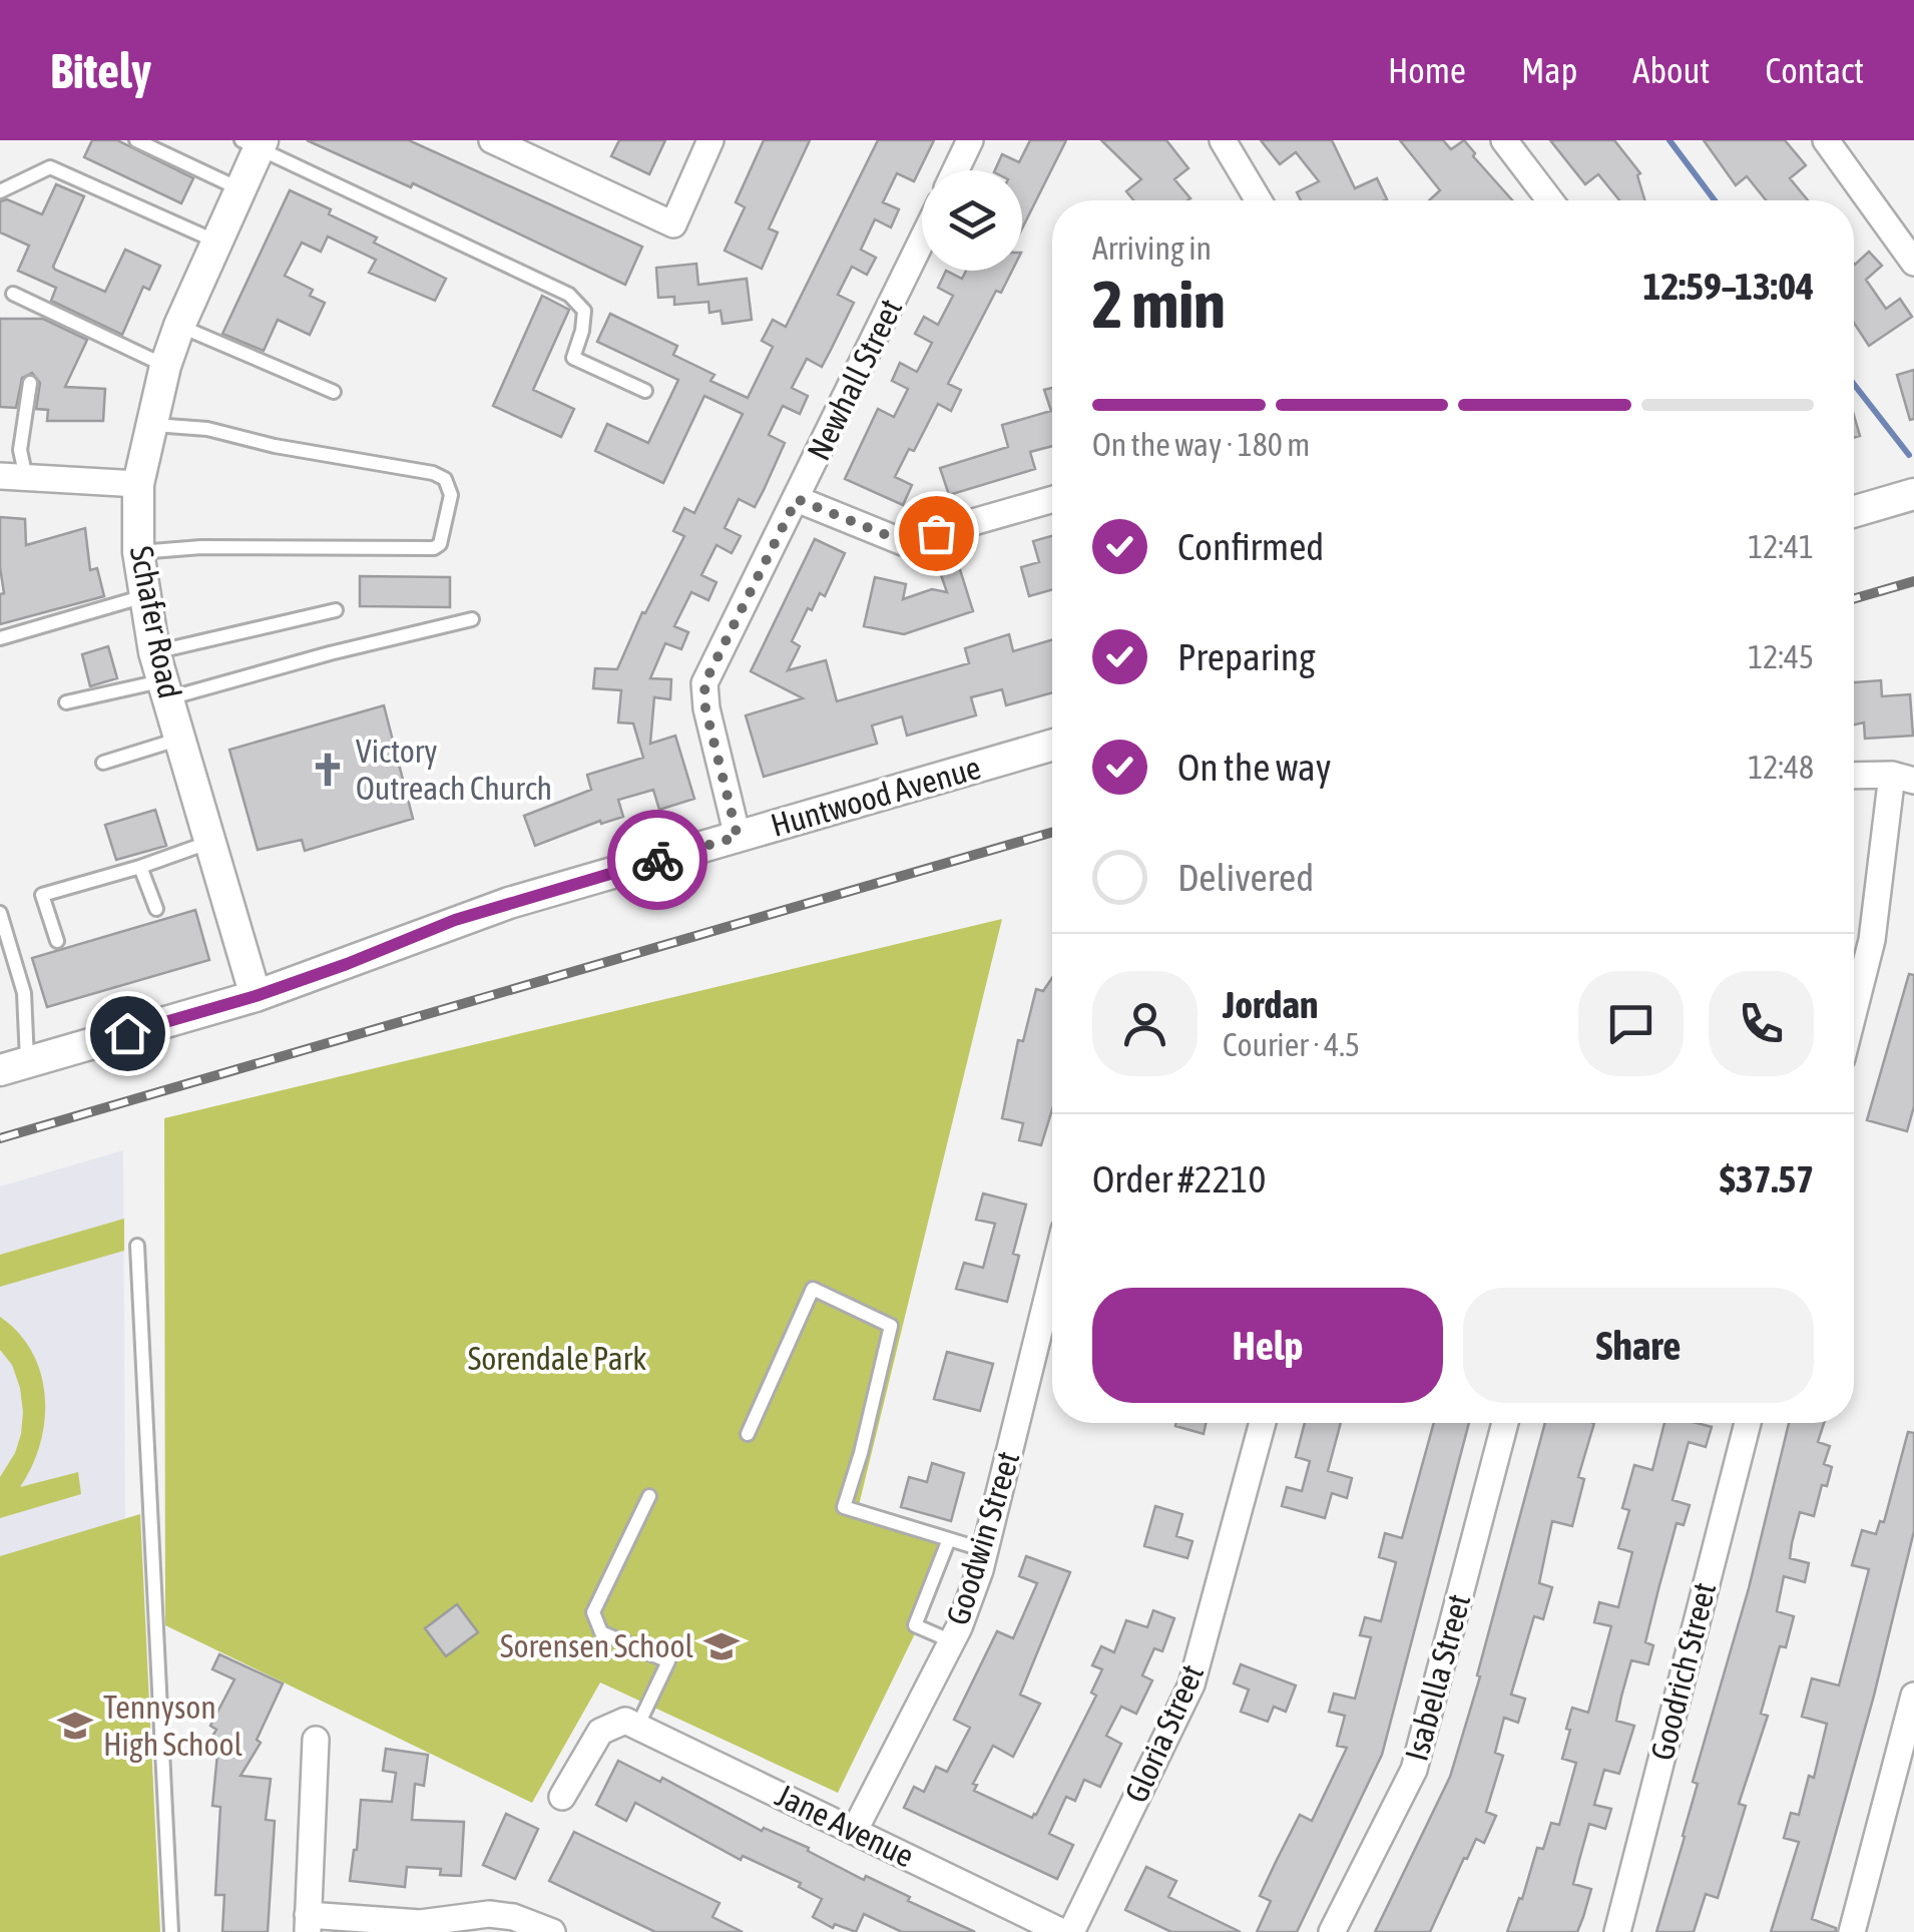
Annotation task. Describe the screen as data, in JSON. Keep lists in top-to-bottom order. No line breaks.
{"streets":{"street":["Newhall Street","Schafer Road","Huntwood Avenue","Goodwin Street","Goodrich Street","Isabella Street","Gloria Street","Jane Avenue"]},"crossings":[["Newhall Street","Huntwood Avenue"],["Schafer Road","Huntwood Avenue"],["Goodwin Street","Jane Avenue"]],"parks":["Sorendale Park"],"places":{"church":["Victory Outreach Church"],"school or university":["Sorensen School","Tennyson High School"]},"page":{"header":"Bitely","nav":["Home","Map","About","Contact"],"heading":["2 min","Arriving in","12:59–13:04"],"panel":["Jordan","Courier · 4.5","Order #2210","$37.57"],"bar":"On the way · 180 m","list":[["Confirmed","12:41"],["Preparing","12:45"],["On the way","12:48"],"Delivered"],"buttons":["Help","Share"]}}
